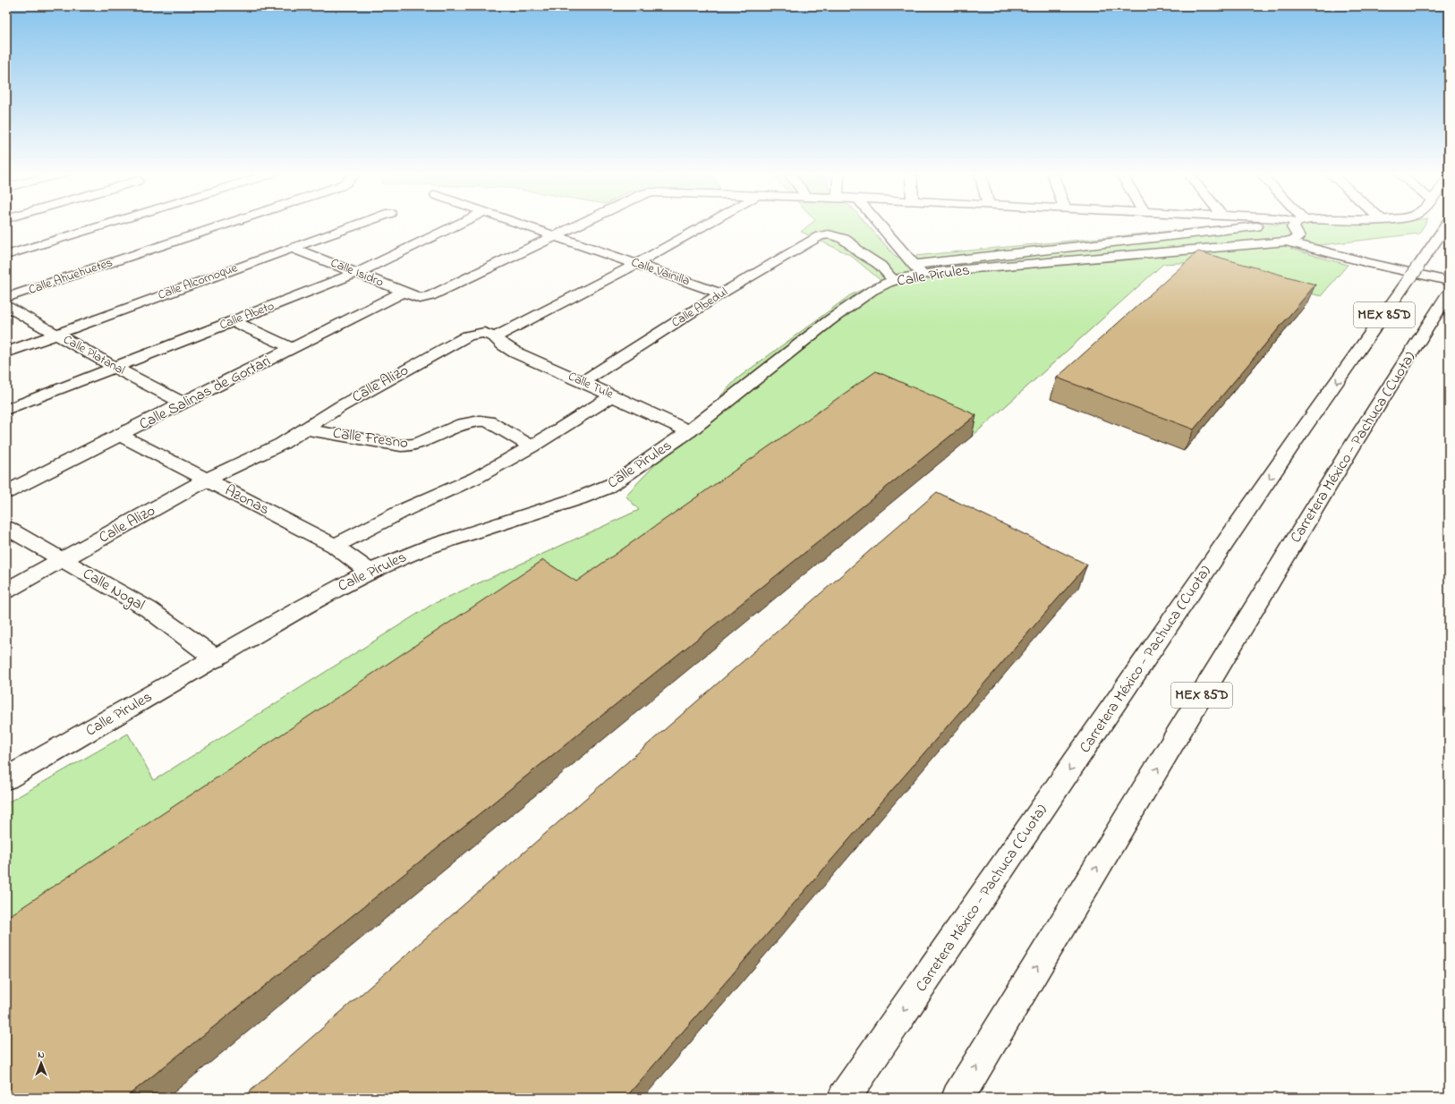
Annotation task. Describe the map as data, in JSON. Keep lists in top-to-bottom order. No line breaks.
{"streets":{"main road":["Calle Vainilla","Calle Isidro","Calle Pirules","Calle Ahuehuetes","Calle Alcornoque","Calle Abedul","MEX 85D","Calle Abeto","Calle Platanal","Calle Alizo","Calle Tule","Calle Salinas de Gortari","Calle Fresno","Carretera México - Pachuca (Cuota)","Azonas","Calle Nogal"]},"crossings":[["Calle Vainilla","Calle Isidro"],["Calle Vainilla","Calle Abedul"],["Calle Isidro","Calle Alcornoque"],["Calle Isidro","Calle Abeto"],["Calle Isidro","Calle Salinas de Gortari"],["Calle Pirules","Calle Abedul"],["Calle Pirules","Calle Tule"],["Calle Pirules","Azonas"],["Calle Pirules","Calle Nogal"],["Calle Alcornoque","Calle Platanal"],["Calle Abedul","Calle Tule"],["Calle Abeto","Calle Platanal"],["Calle Platanal","Calle Salinas de Gortari"],["Calle Alizo","Calle Tule"],["Calle Alizo","Calle Fresno"],["Calle Alizo","Azonas"],["Calle Alizo","Calle Nogal"],["Calle Salinas de Gortari","Azonas"]],"north":"top"}
